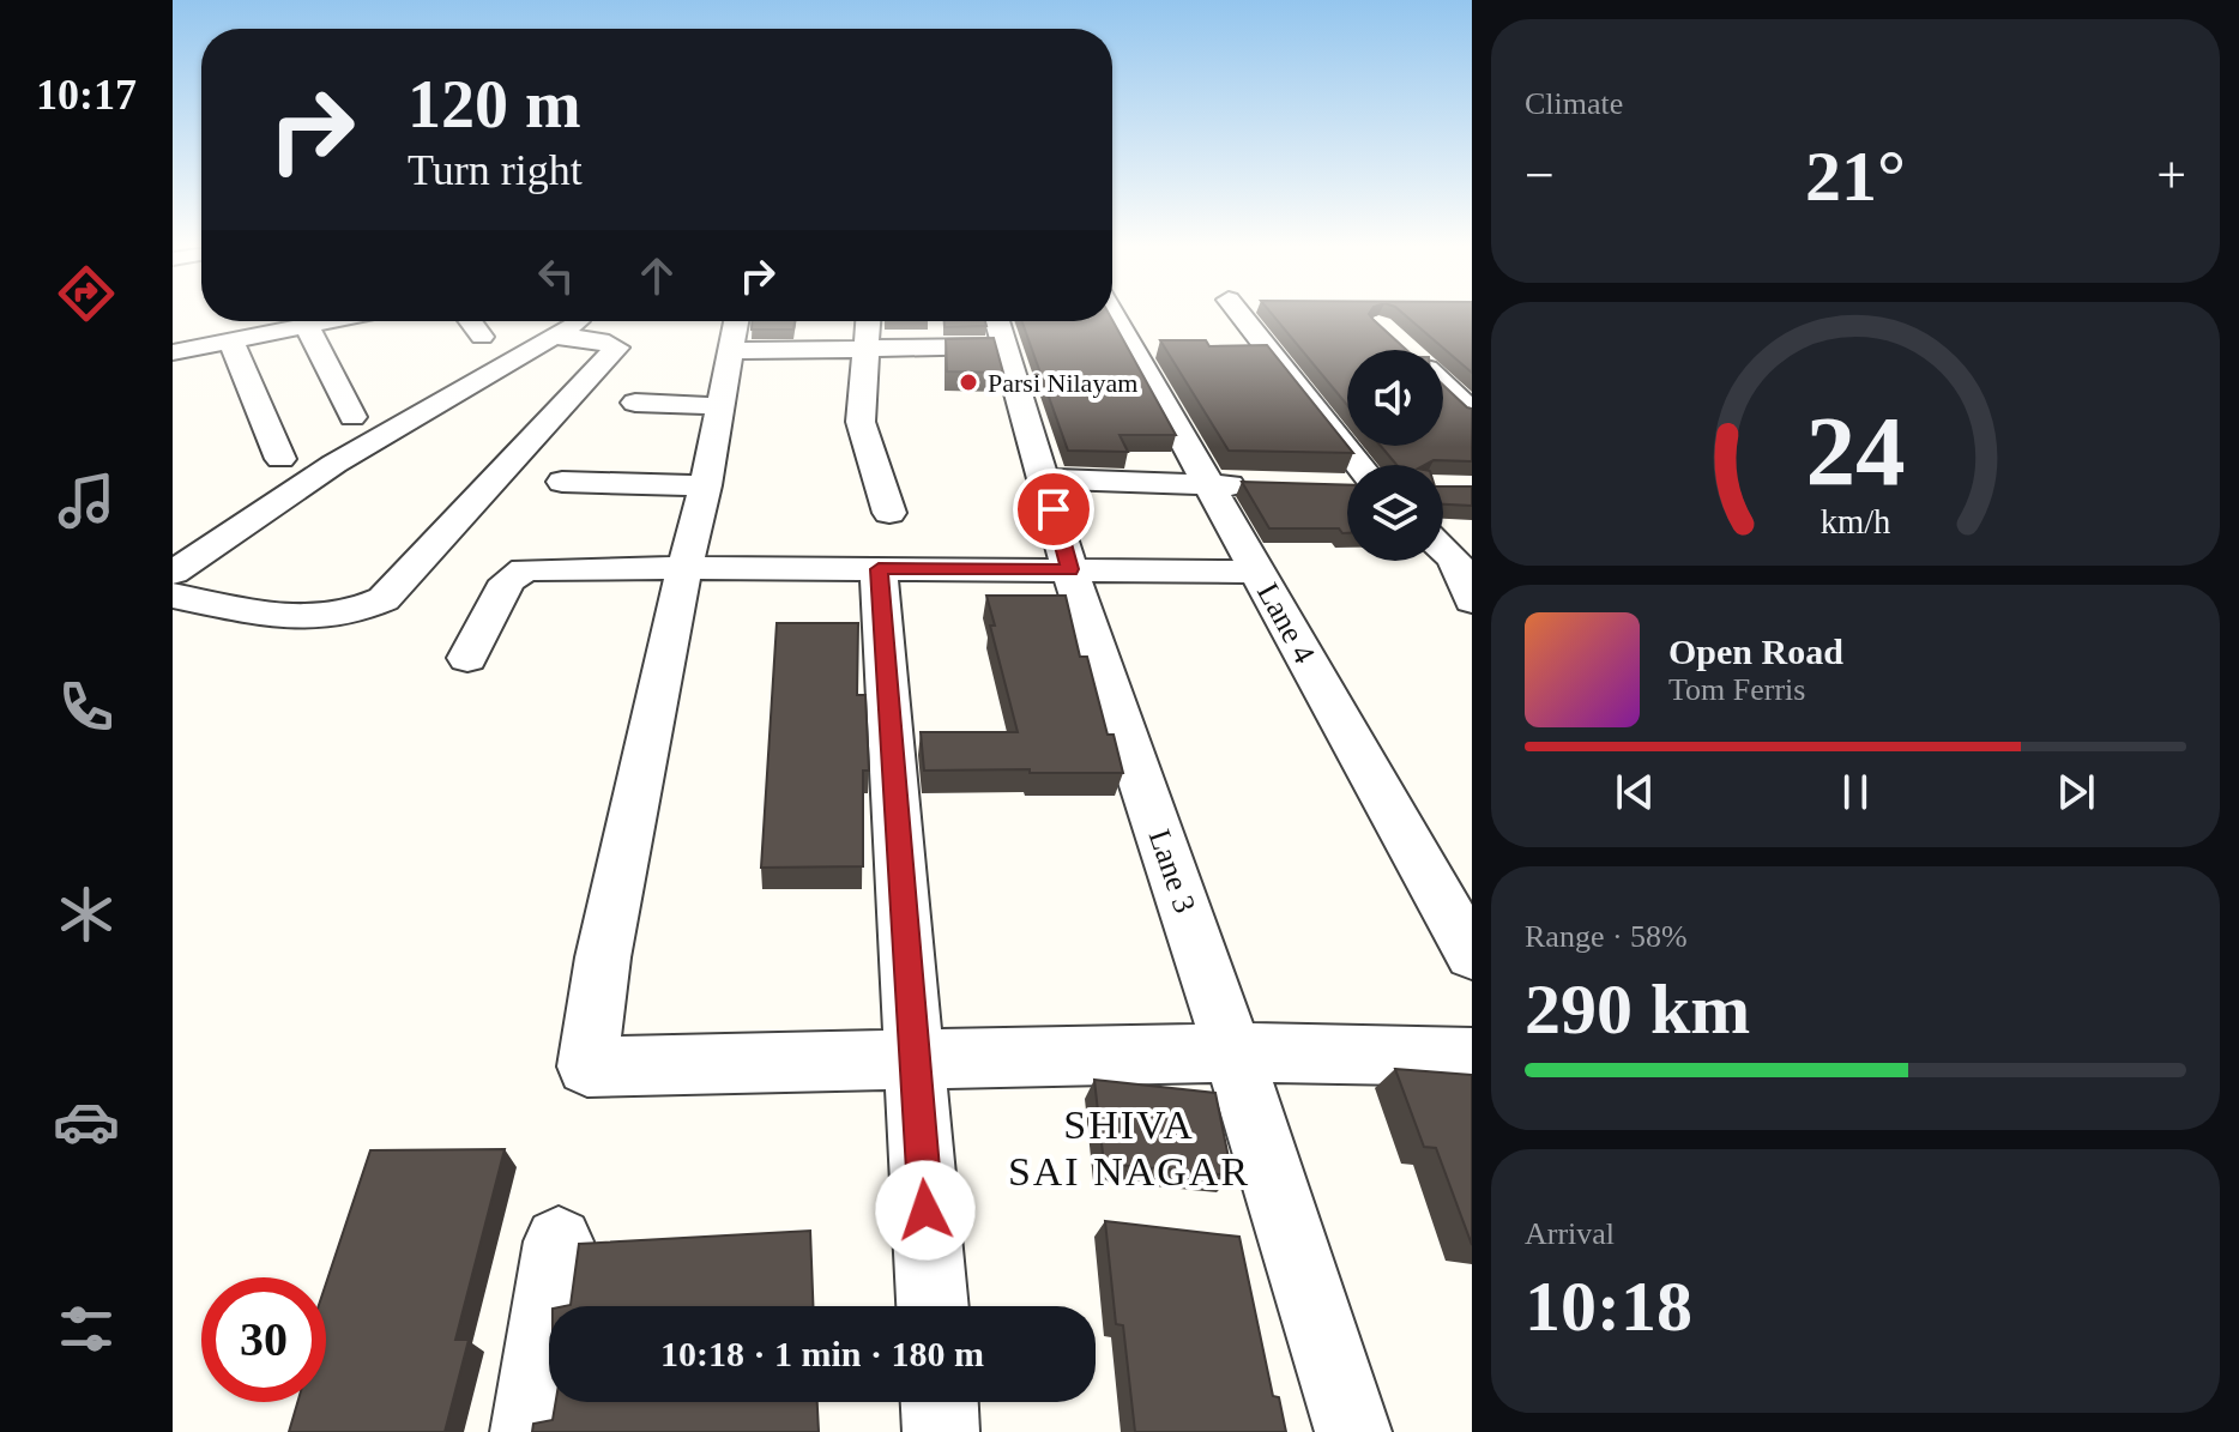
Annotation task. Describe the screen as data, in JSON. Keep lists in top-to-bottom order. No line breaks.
{"streets":{"street":["Lane 4","Lane 3"]},"districts":["SHIVA SAI NAGAR"],"places":["Parsi Nilayam"],"page":{"tabs":"10:17","tile":["Climate",["Range · 58%","290 km"],["Arrival","10:18"]],"turn":["120 m","Turn right"],"heat":["−","21°","+"],"song":["Open Road","Tom Ferris"],"limit":"30","trip":"10:18 · 1 min · 180 m","gauge":["24","km/h"]}}
